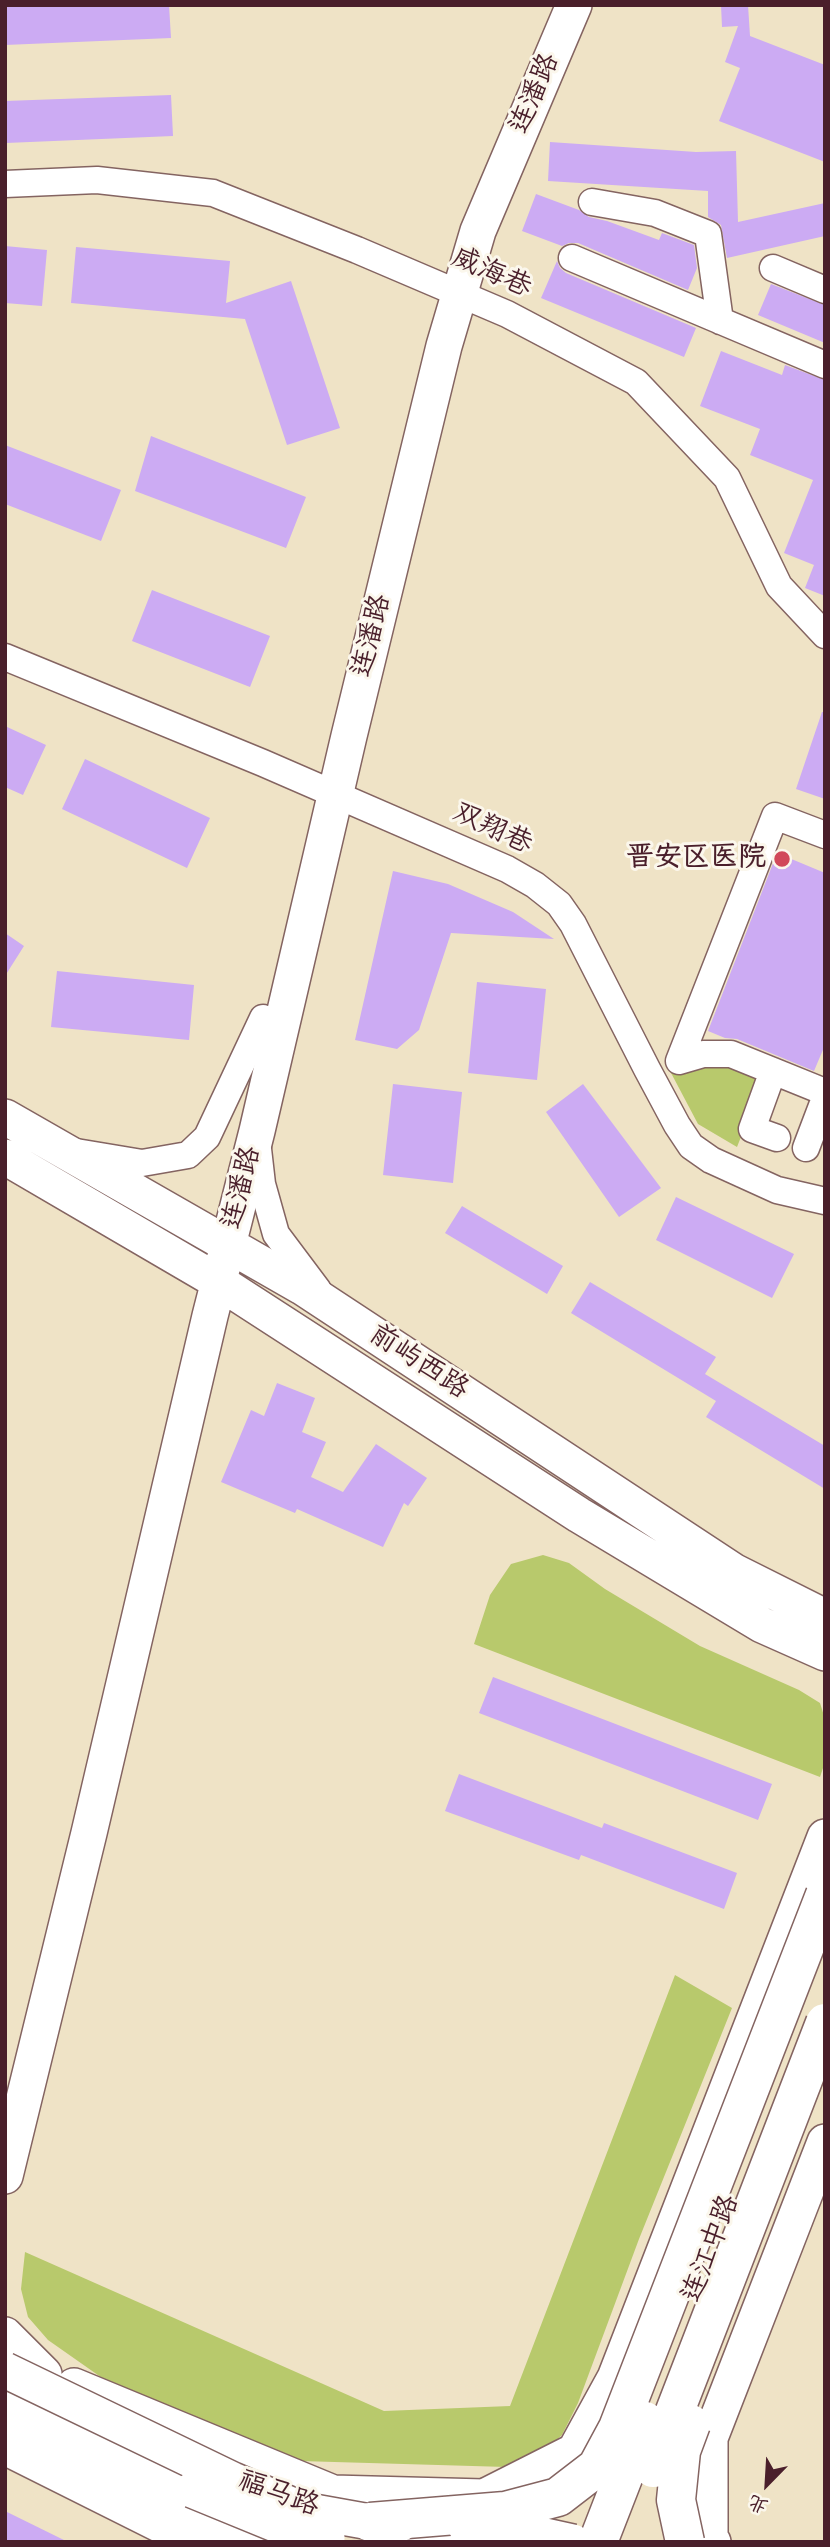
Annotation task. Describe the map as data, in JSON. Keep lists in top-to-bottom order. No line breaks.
{"streets":{"highway":["连江中路"],"main road":["连潘路","前屿西路","福马路"],"street":["威海巷","双翔巷"]},"crossings":[["连潘路","威海巷"],["连潘路","双翔巷"],["连潘路","前屿西路"]],"places":["晋安区医院"],"north":"bottom left"}
